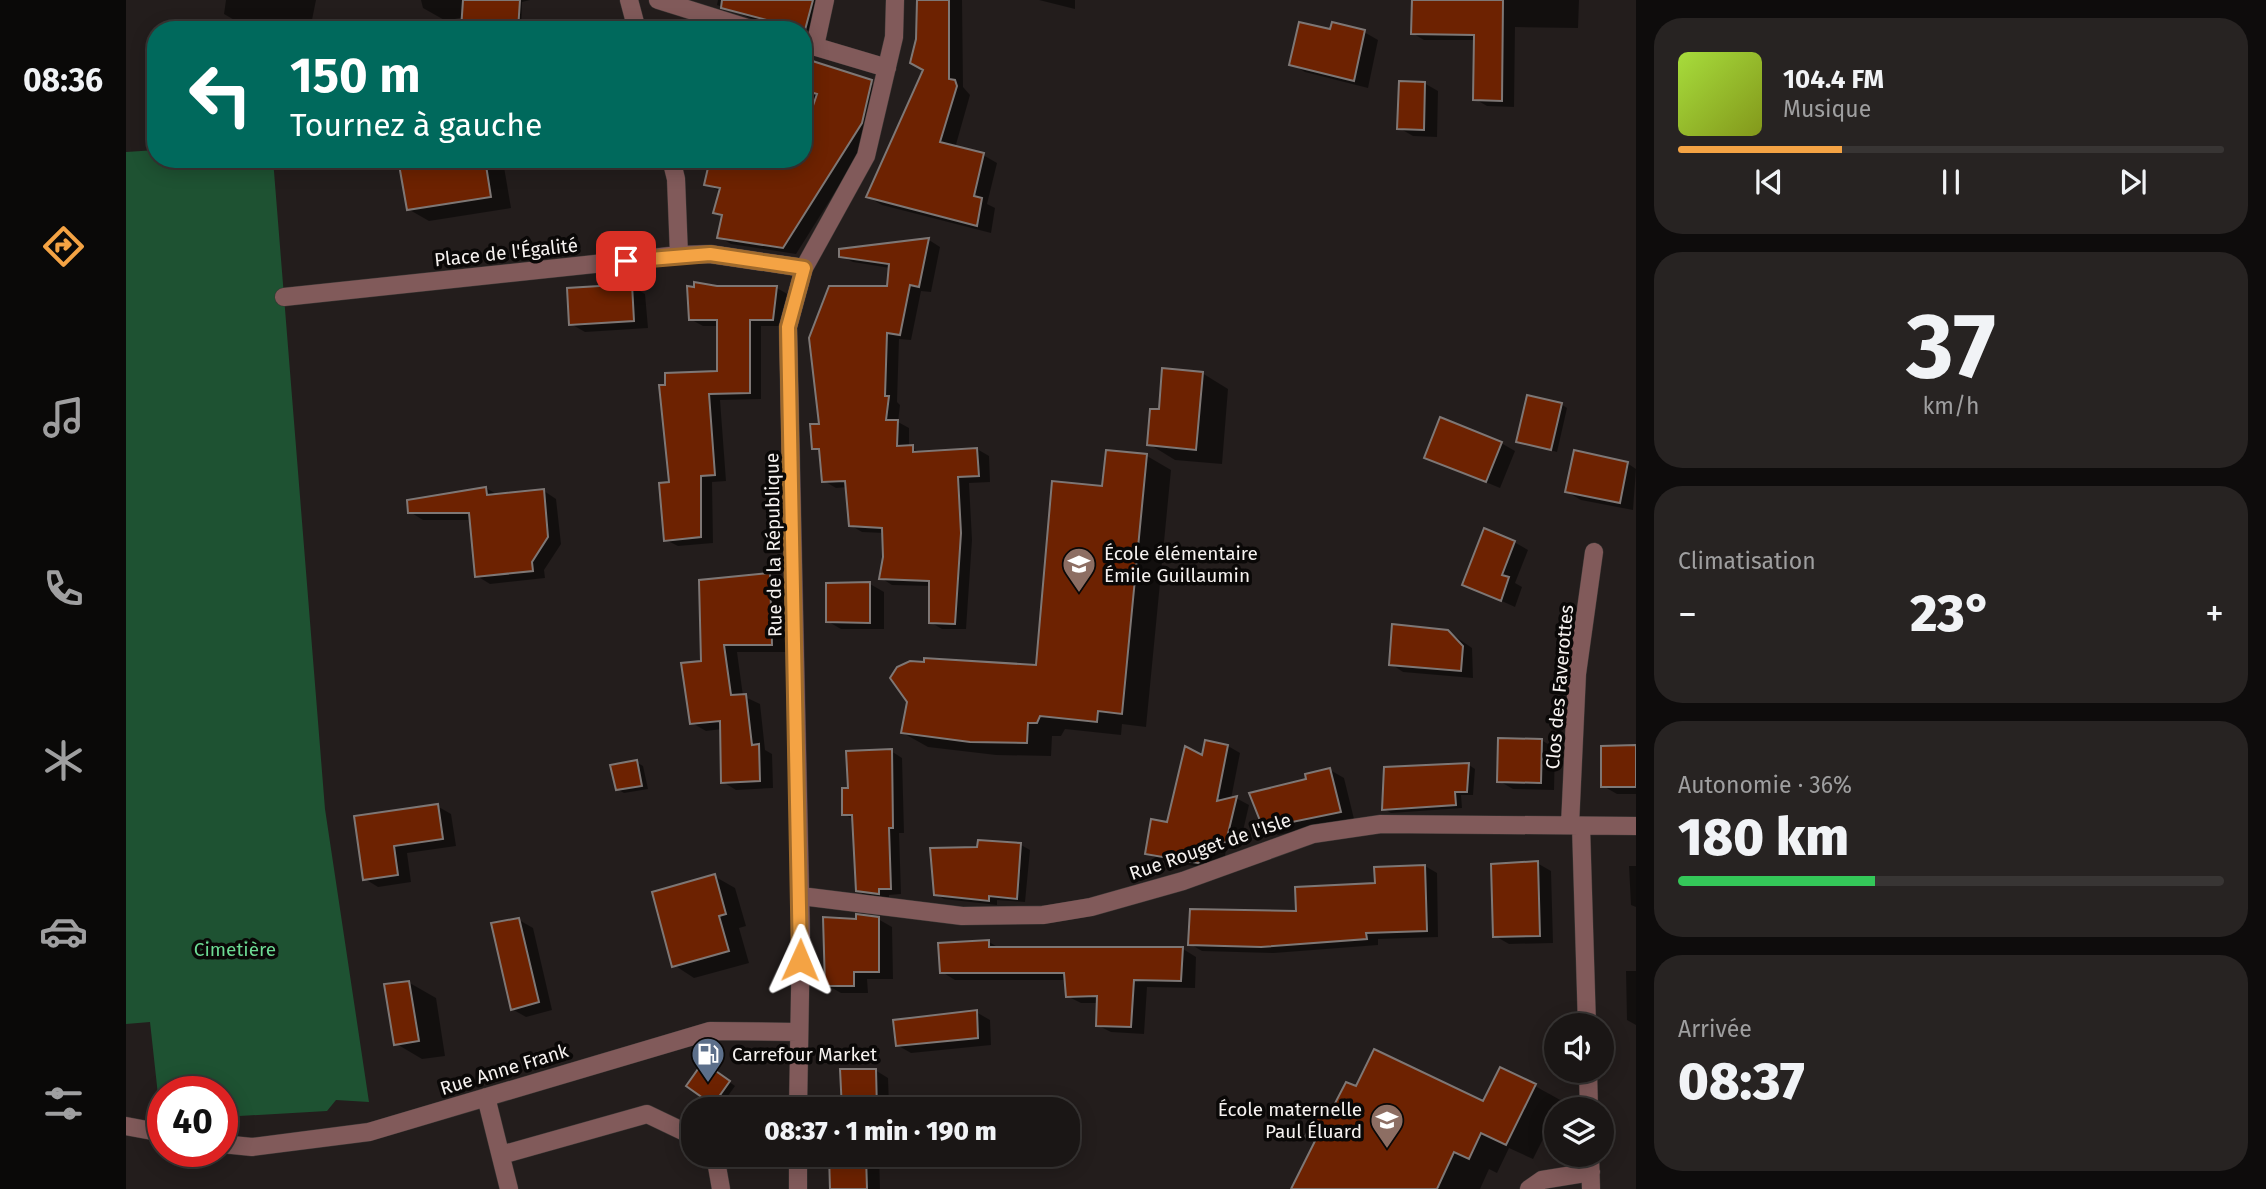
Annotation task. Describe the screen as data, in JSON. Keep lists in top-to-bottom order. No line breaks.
{"streets":{"street":["Place de l'Égalité","Rue de la République","Clos des Faverottes","Rue Rouget de l'Isle","Rue Anne Frank"]},"crossings":[["Place de l'Égalité","Rue de la République"],["Rue de la République","Rue Rouget de l'Isle"],["Rue de la République","Rue Anne Frank"],["Clos des Faverottes","Rue Rouget de l'Isle"]],"parks":["Cimetière"],"places":{"school or university":["École élémentaire Émile Guillaumin","École maternelle Paul Éluard"],"fuel station":["Carrefour Market"]},"page":{"tabs":"08:36","turn":["150 m","Tournez à gauche"],"song":["104.4 FM","Musique"],"tile":[["37","km/h"],"Climatisation",["Autonomie · 36%","180 km"],["Arrivée","08:37"]],"heat":["−","23°","+"],"limit":"40","trip":"08:37 · 1 min · 190 m"}}
